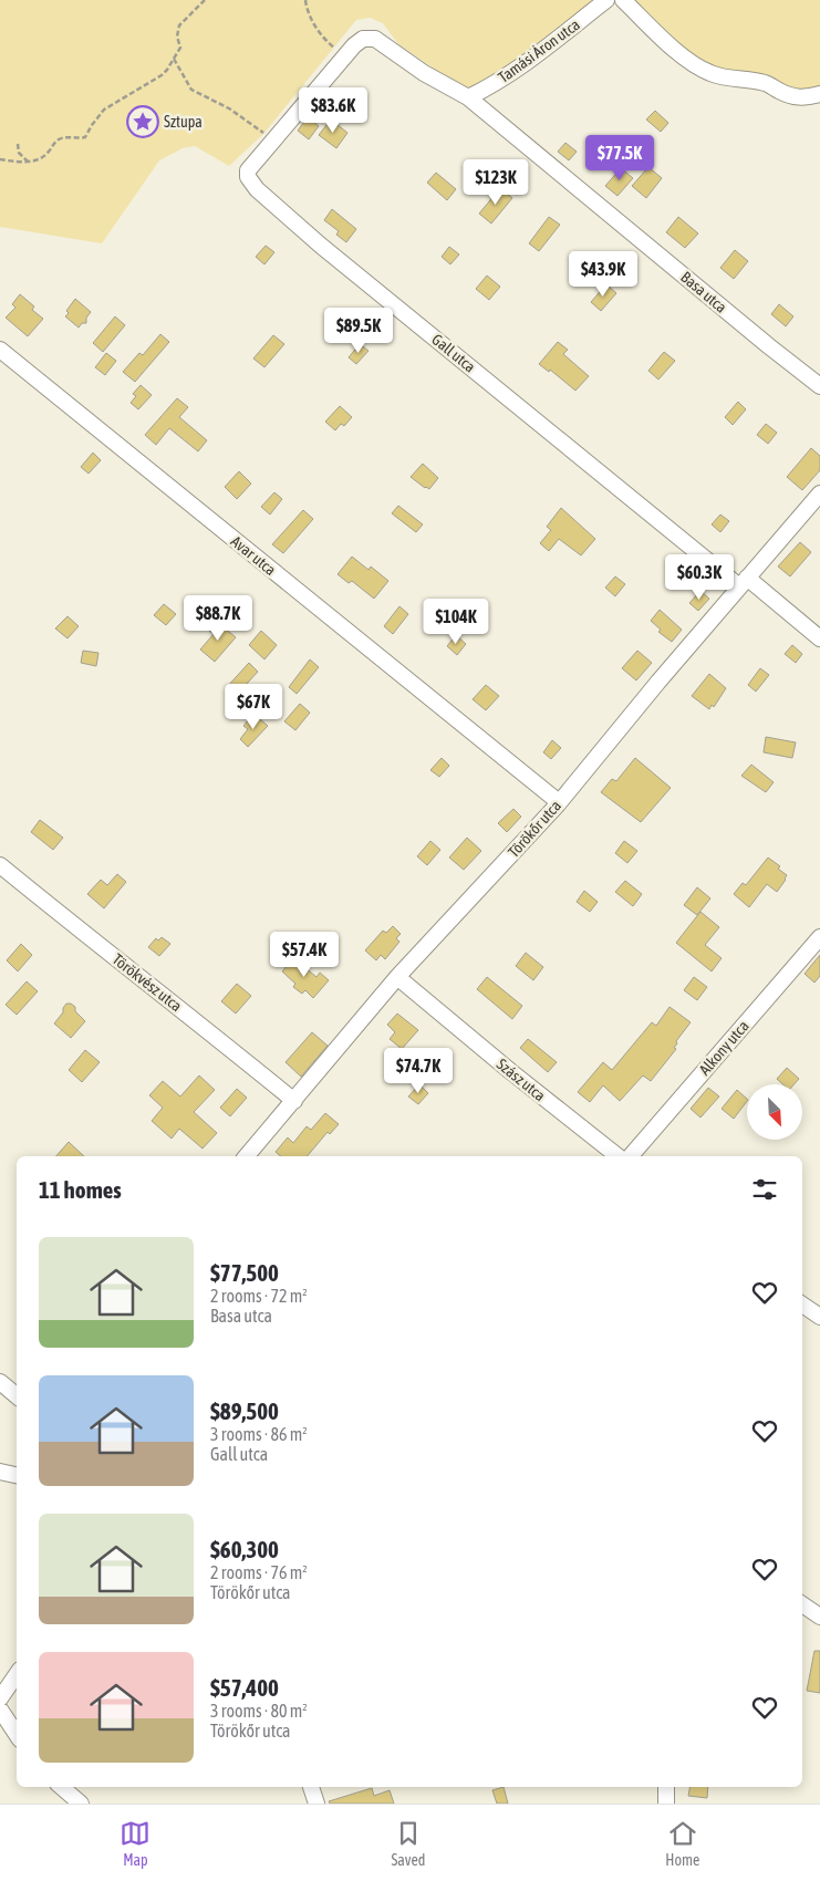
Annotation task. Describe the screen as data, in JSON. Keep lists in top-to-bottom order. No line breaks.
{"streets":{"street":["Tamási Áron utca","Basa utca","Gall utca","Avar utca","Törökőr utca","Törökvész utca","Alkony utca","Szász utca"]},"crossings":[["Tamási Áron utca","Basa utca"],["Basa utca","Gall utca"],["Gall utca","Törökőr utca"],["Avar utca","Törökőr utca"],["Törökőr utca","Törökvész utca"],["Törökőr utca","Szász utca"]],"places":{"place":["Sztupa"]},"north":"bottom right","page":{"price":["$83.6K","$77.5K","$123K","$43.9K","$89.5K","$60.3K","$88.7K","$104K","$67K","$57.4K","$74.7K"],"heading":"11 homes","list":[{"name":"$77,500","note":"2 rooms · 72 m² · Basa utca"},{"name":"$89,500","note":"3 rooms · 86 m² · Gall utca"},{"name":"$60,300","note":"2 rooms · 76 m² · Törökőr utca"},{"name":"$57,400","note":"3 rooms · 80 m² · Törökőr utca"}],"tabs":["Map","Saved","Home"]}}
